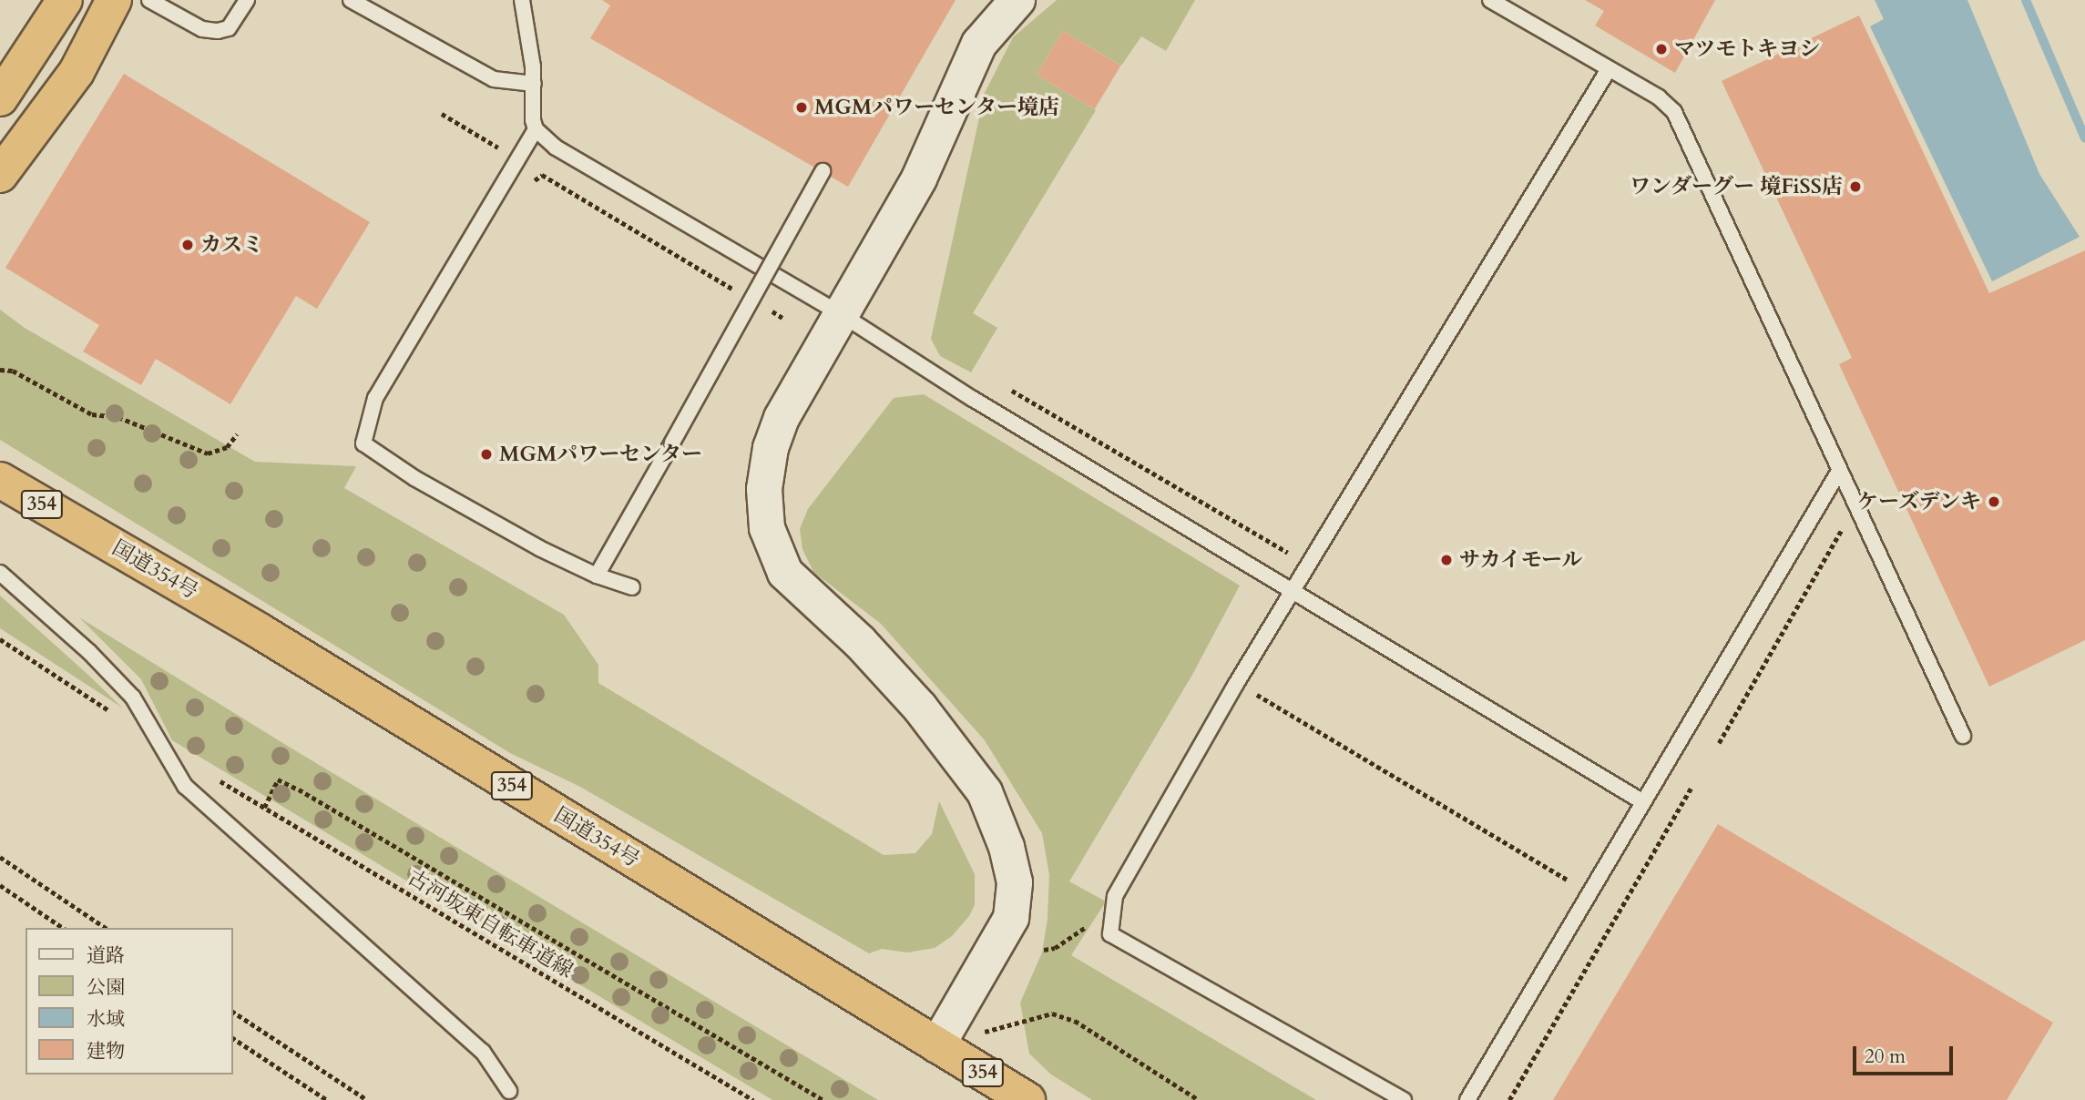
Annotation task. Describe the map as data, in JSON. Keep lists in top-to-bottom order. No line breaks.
{"streets":{"highway":["354","国道354号"],"path":["古河坂東自転車道線"]},"places":["マツモトキヨシ","MGMパワーセンター境店","ワンダーグー 境FiSS店","カスミ","MGMパワーセンター","ケーズデンキ","サカイモール"],"legend":["道路","公園","水域","建物"],"scale_bar":"20 m"}
